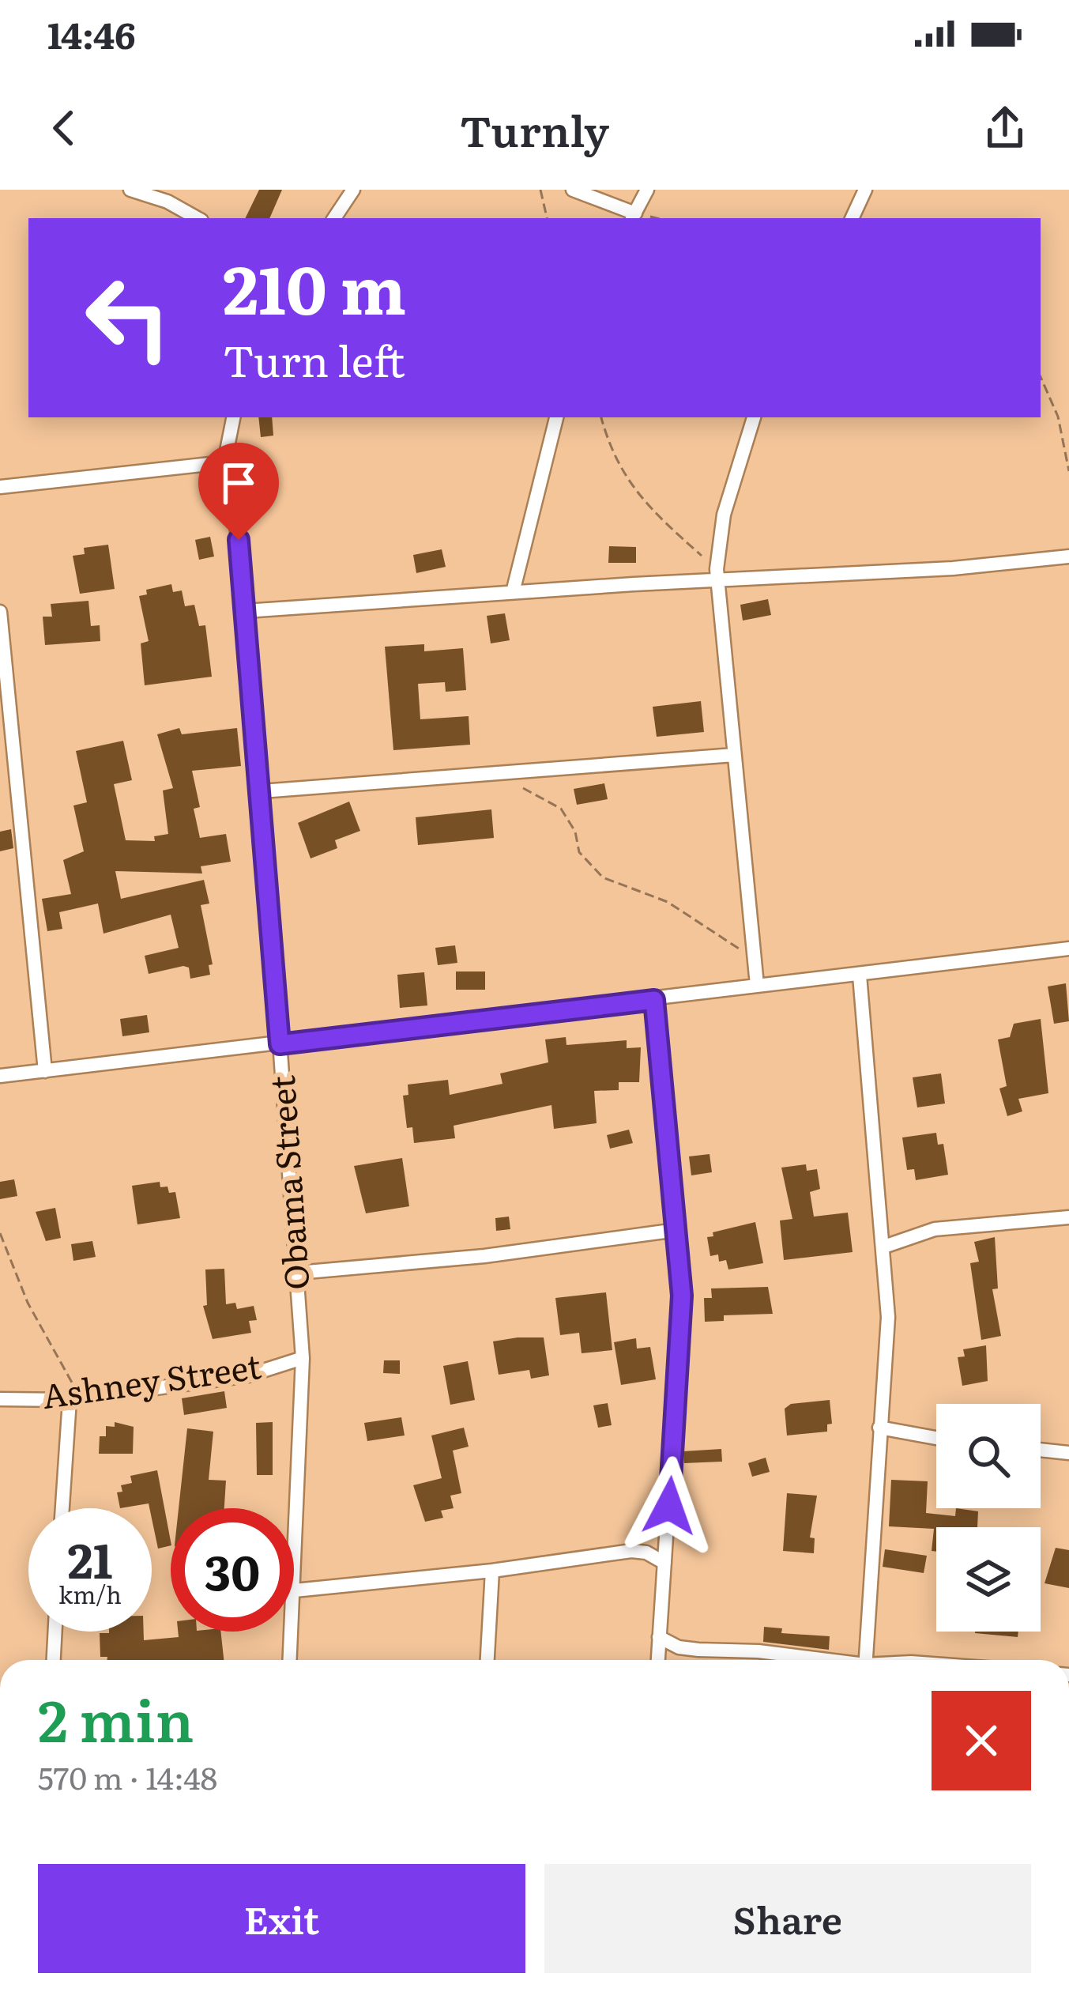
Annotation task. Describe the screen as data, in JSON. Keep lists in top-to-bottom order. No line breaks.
{"streets":{"street":["Obama Street","Ashney Street"]},"crossings":[["Obama Street","Ashney Street"]],"page":{"status":"14:46","header":"Turnly","turn":["210 m","Turn left"],"speed":"21 km/h","limit":"30","heading":["2 min","570 m · 14:48"],"buttons":["Exit","Share"]}}
